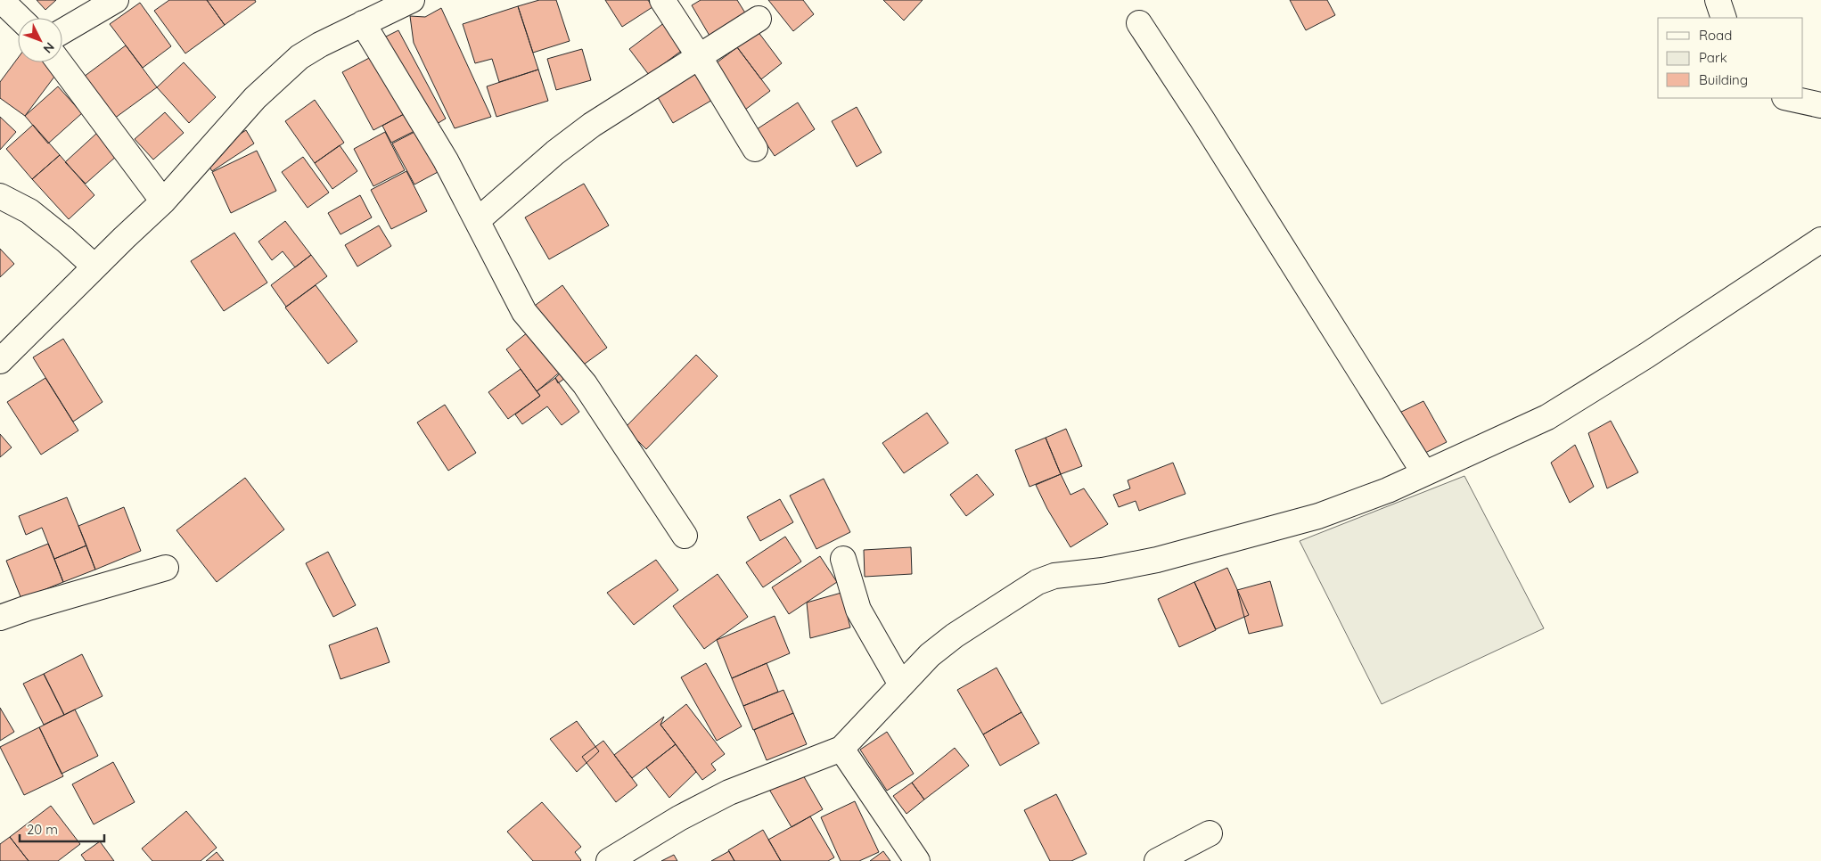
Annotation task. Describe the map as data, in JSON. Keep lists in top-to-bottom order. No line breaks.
{"legend":["Road","Park","Building"],"scale_bar":"20 m","north":"bottom right"}
